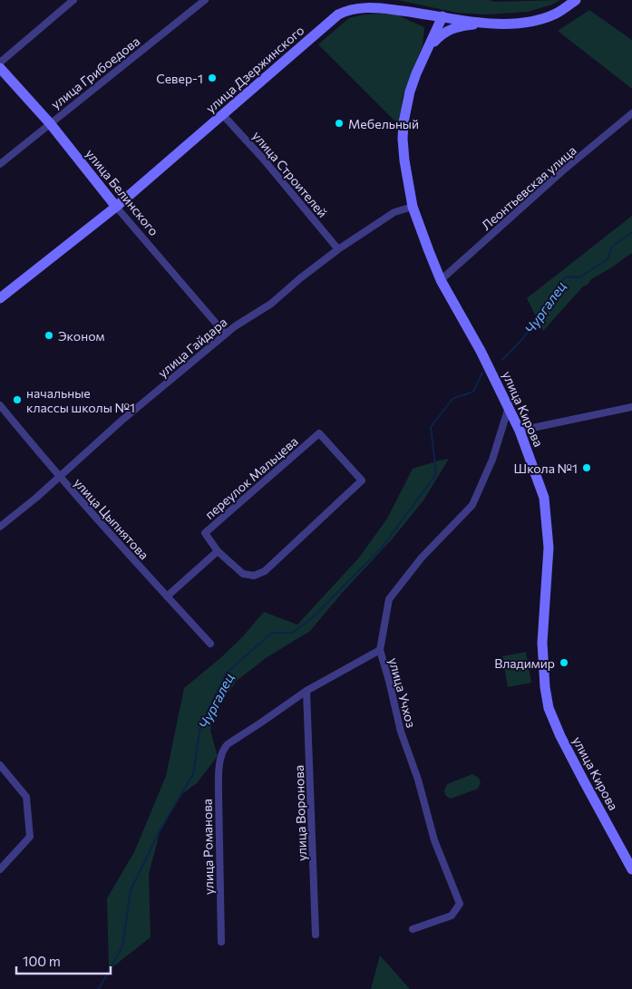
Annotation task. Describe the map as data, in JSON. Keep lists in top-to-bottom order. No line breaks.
{"streets":{"main road":["улица Дзержинского","улица Белинского","улица Кирова"],"street":["улица Грибоедова","улица Строителей","Леонтьевская улица","улица Гайдара","переулок Мальцева","улица Цыпнятова","улица Учхоз","улица Воронова","улица Романова"]},"crossings":[["улица Дзержинского","улица Строителей"],["улица Дзержинского","улица Белинского"],["улица Дзержинского","улица Кирова"],["улица Грибоедова","улица Белинского"],["улица Строителей","улица Гайдара"],["Леонтьевская улица","улица Кирова"],["улица Белинского","улица Гайдара"],["улица Гайдара","улица Кирова"],["улица Гайдара","улица Цыпнятова"],["улица Кирова","улица Учхоз"],["улица Воронова","улица Романова"]],"water":["Чургалец"],"places":["Север-1","Мебельный","Эконом","начальные классы школы №1","Школа №1","Владимир"],"scale_bar":"100 m"}
